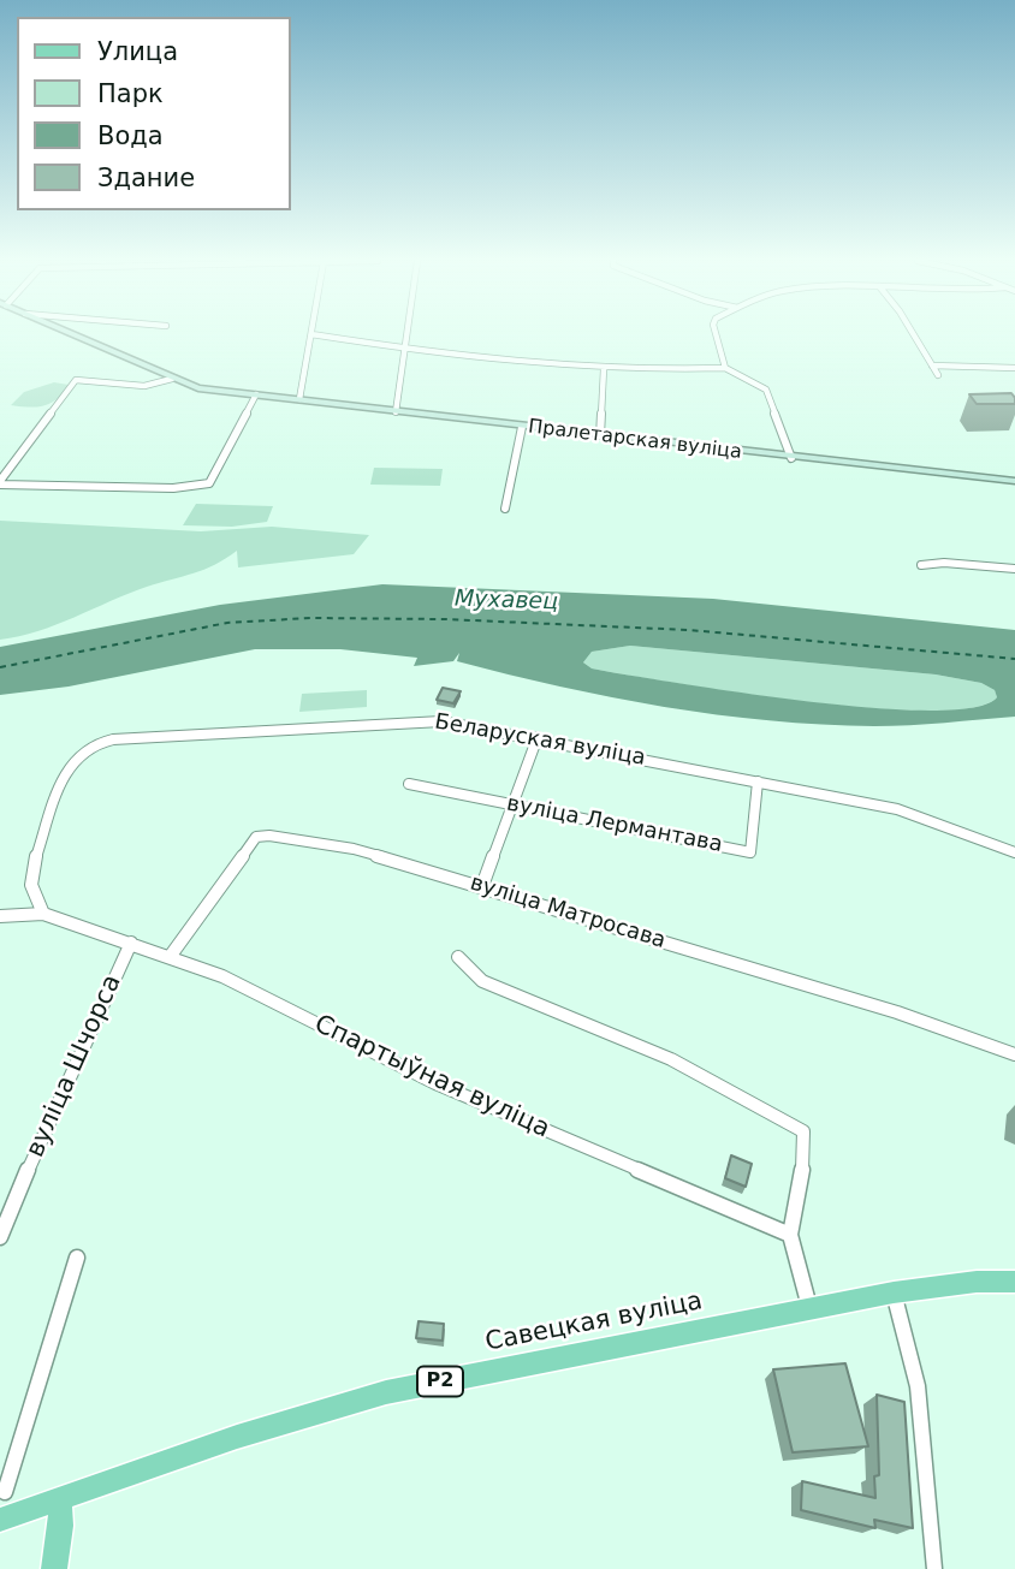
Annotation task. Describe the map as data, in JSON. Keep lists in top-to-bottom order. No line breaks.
{"streets":{"main road":["Пралетарская вуліца","Савецкая вуліца","Р2"],"street":["Беларуская вуліца","вуліца Лермантава","вуліца Матросава","вуліца Шчорса","Спартыўная вуліца"]},"crossings":[["Беларуская вуліца","вуліца Лермантава"],["Беларуская вуліца","Спартыўная вуліца"],["вуліца Матросава","Спартыўная вуліца"],["вуліца Шчорса","Спартыўная вуліца"]],"water":["Мухавец"],"legend":["Улица","Парк","Вода","Здание"]}
